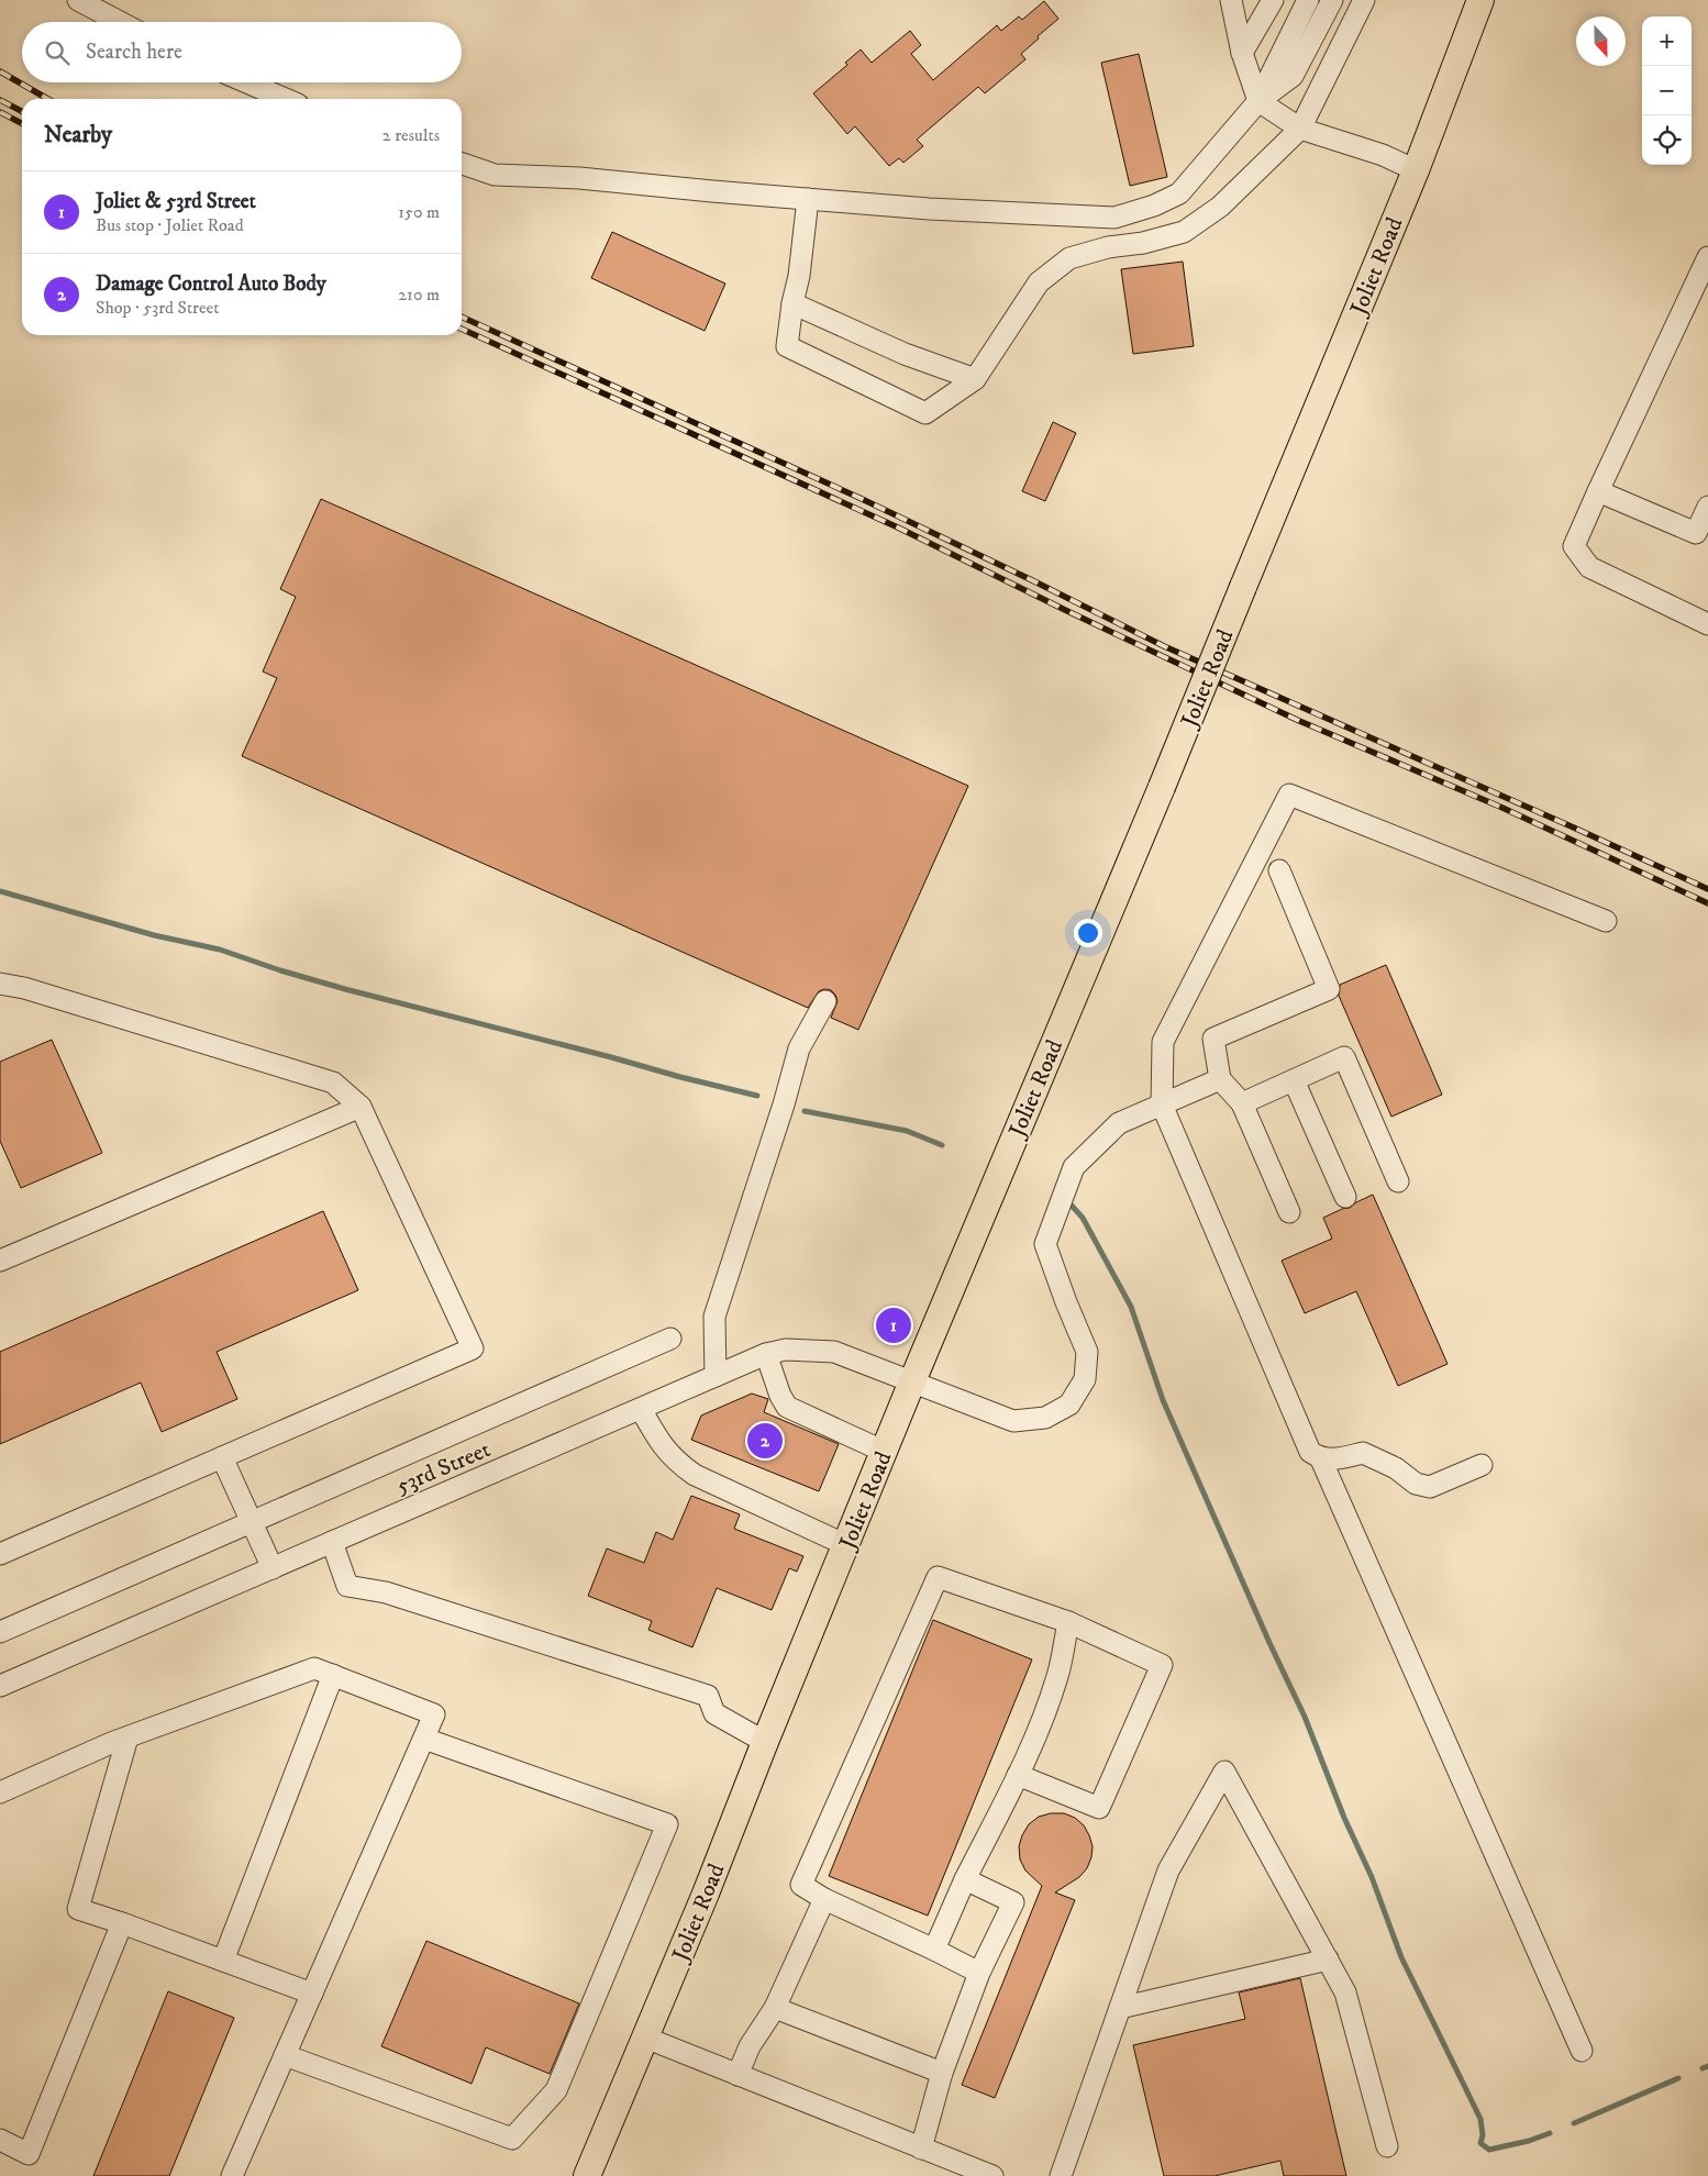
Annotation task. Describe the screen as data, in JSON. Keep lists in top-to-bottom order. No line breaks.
{"streets":{"main road":["Joliet Road"],"street":["53rd Street"]},"crossings":[["Joliet Road","53rd Street"]],"north":"bottom","page":{"map_buttons":["+","−"],"search":"Search here","heading":["Nearby","2 results"],"list":[{"mark":"1","name":"Joliet & 53rd Street","note":"Bus stop · Joliet Road","value":"150 m"},{"mark":"2","name":"Damage Control Auto Body","note":"Shop · 53rd Street","value":"210 m"}],"pins":["1","2"]}}
